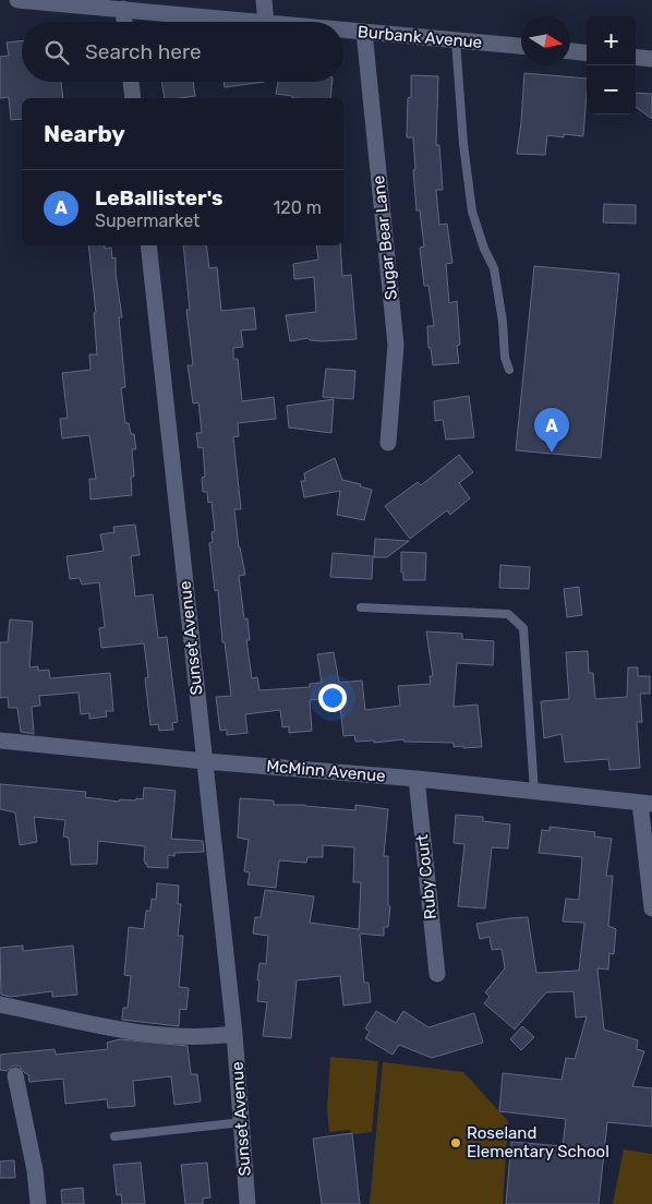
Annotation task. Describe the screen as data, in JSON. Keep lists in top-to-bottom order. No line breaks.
{"streets":{"street":["Burbank Avenue","Sugar Bear Lane","Sunset Avenue","McMinn Avenue","Ruby Court"]},"crossings":[["Burbank Avenue","Sugar Bear Lane"],["Sunset Avenue","McMinn Avenue"],["McMinn Avenue","Ruby Court"]],"places":["Roseland Elementary School"],"north":"right","page":{"map_buttons":["+","−"],"search":"Search here","heading":"Nearby","list":[{"mark":"A","name":"LeBallister's","note":"Supermarket","value":"120 m"}],"pins":"A"}}
